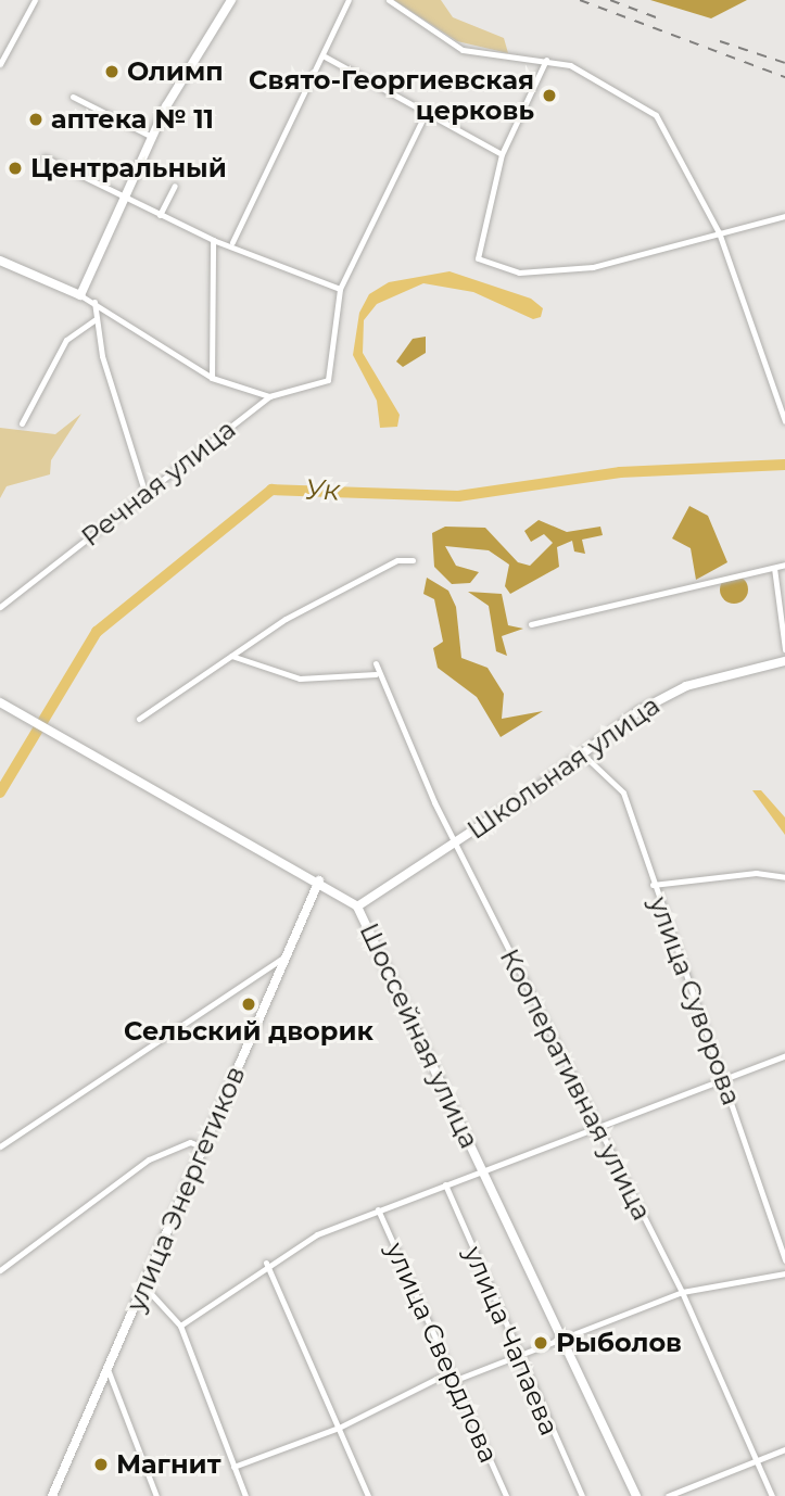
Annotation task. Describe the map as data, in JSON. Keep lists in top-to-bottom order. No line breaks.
{"streets":{"street":["Речная улица","Школьная улица","улица Суворова","Шоссейная улица","Кооперативная улица","улица Энергетиков","улица Чапаева","улица Свердлова"]},"crossings":[["Школьная улица","улица Суворова"],["Школьная улица","Шоссейная улица"],["Школьная улица","Кооперативная улица"],["Шоссейная улица","улица Энергетиков"]],"water":["Ук"],"places":["Олимп","Свято-Георгиевская церковь","аптека № 11","Центральный","Сельский дворик","Рыболов","Магнит"]}
